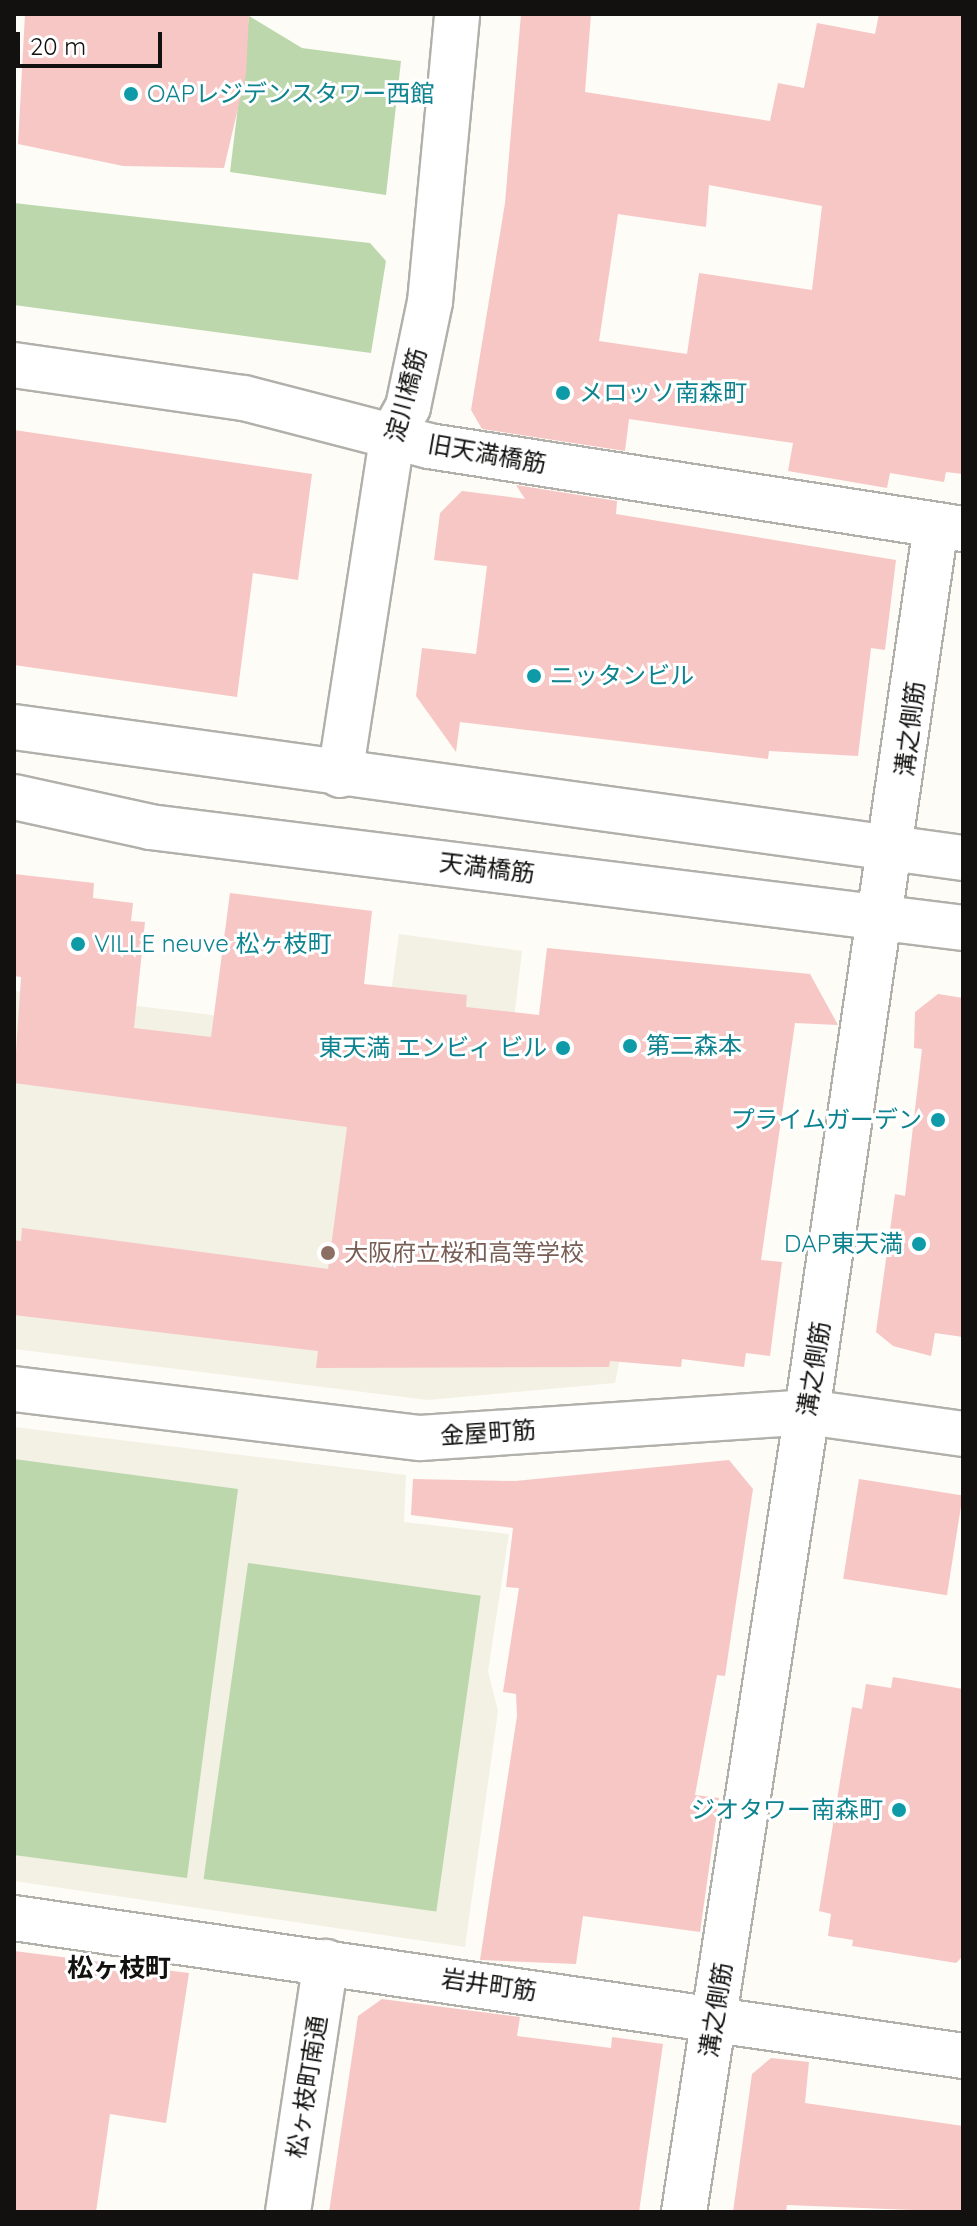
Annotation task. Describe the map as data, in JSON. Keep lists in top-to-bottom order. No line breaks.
{"streets":{"street":["淀川橋筋","旧天満橋筋","溝之側筋","天満橋筋","金屋町筋","岩井町筋","松ヶ枝町南通"]},"crossings":[["淀川橋筋","旧天満橋筋"],["旧天満橋筋","溝之側筋"],["溝之側筋","天満橋筋"],["溝之側筋","金屋町筋"],["溝之側筋","岩井町筋"],["岩井町筋","松ヶ枝町南通"]],"districts":["松ヶ枝町"],"places":["OAPレジデンスタワー西館","メロッソ南森町","ニッタンビル","VILLE neuve 松ヶ枝町","第二森本","東天満 エンビィ ビル","プライムガーデン","DAP東天満","大阪府立桜和高等学校","ジオタワー南森町"],"scale_bar":"20 m"}
